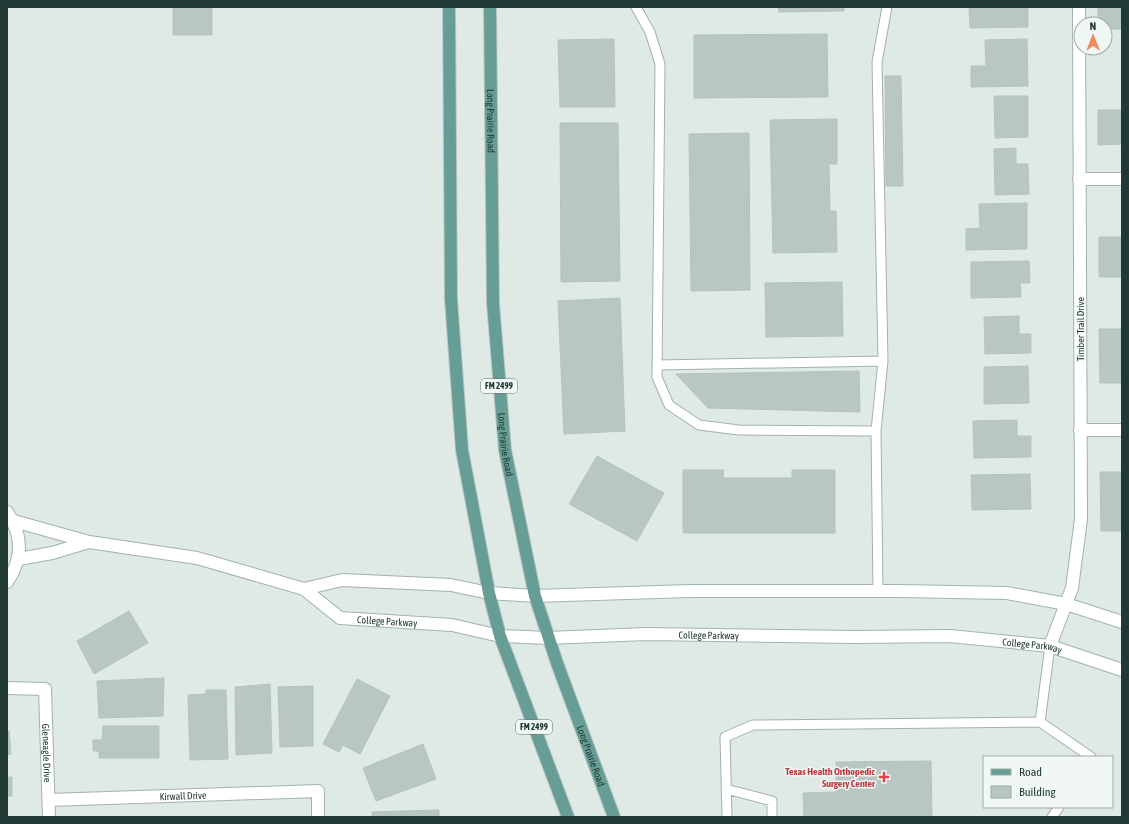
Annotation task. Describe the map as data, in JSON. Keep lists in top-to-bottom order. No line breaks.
{"streets":{"main road":["Long Prairie Road","FM 2499"],"street":["Timber Trail Drive","College Parkway","Gleneagle Drive","Kirwall Drive"]},"crossings":[["Long Prairie Road","College Parkway"],["Timber Trail Drive","College Parkway"],["FM 2499","College Parkway"],["Gleneagle Drive","Kirwall Drive"]],"places":{"health":["Texas Health Orthopedic Surgery Center"]},"legend":["Road","Building"],"north":"top"}
